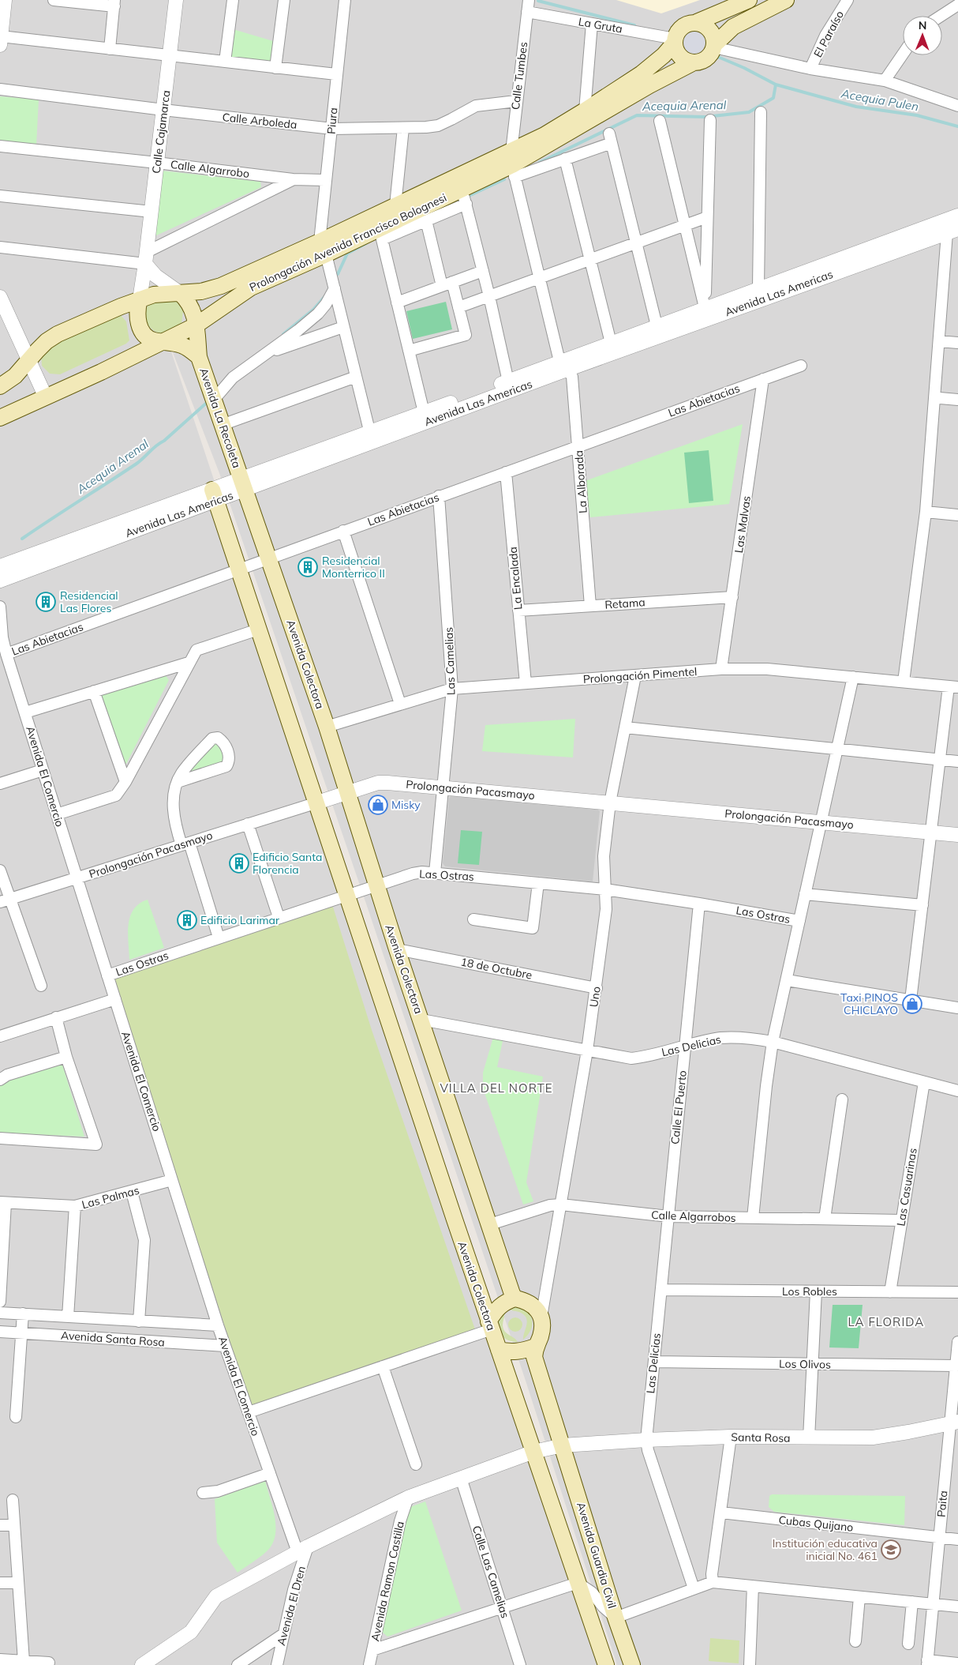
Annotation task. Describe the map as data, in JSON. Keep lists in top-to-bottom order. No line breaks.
{"streets":{"main road":["Calle Cajamarca","Prolongación Avenida Francisco Bolognesi","Avenida La Recoleta","Avenida Colectora","Avenida Guardia Civil"],"street":["La Gruta","El Paraíso","Calle Tumbes","Calle Arboleda","Piura","Calle Algarrobo","Avenida Las Americas","Las Abietacias","La Alborada","Las Malvas","La Encalada","Retama","Las Camelias","Prolongación Pimentel","Avenida El Comercio","Prolongación Pacasmayo","Las Ostras","18 de Octubre","Uno","Las Delicias","Calle El Puerto","Las Casuarinas","Las Palmas","Calle Algarrobos","Los Robles","Avenida Santa Rosa","Los Olivos","Santa Rosa","Paita","Cubas Quijano","Calle Las Camelias","Avenida Ramon Castilla","Avenida El Dren"]},"crossings":[["La Gruta","Calle Tumbes"],["La Gruta","Prolongación Avenida Francisco Bolognesi"],["Calle Tumbes","Calle Arboleda"],["Calle Tumbes","Prolongación Avenida Francisco Bolognesi"],["Calle Tumbes","La Alborada"],["Calle Arboleda","Piura"],["Calle Arboleda","Calle Cajamarca"],["Piura","Calle Algarrobo"],["Piura","Prolongación Avenida Francisco Bolognesi"],["Calle Cajamarca","Calle Algarrobo"],["Calle Cajamarca","Prolongación Avenida Francisco Bolognesi"],["Calle Cajamarca","Avenida La Recoleta"],["Prolongación Avenida Francisco Bolognesi","Avenida La Recoleta"],["Avenida Las Americas","Avenida La Recoleta"],["Avenida Las Americas","La Alborada"],["Avenida Las Americas","Avenida Colectora"],["Las Abietacias","La Alborada"],["Las Abietacias","Las Malvas"],["Las Abietacias","La Encalada"],["Las Abietacias","Las Camelias"],["Las Abietacias","Avenida Colectora"],["Las Abietacias","Avenida El Comercio"],["Avenida La Recoleta","Avenida Colectora"],["La Alborada","Retama"],["Las Malvas","Retama"],["Las Malvas","Prolongación Pimentel"],["La Encalada","Retama"],["La Encalada","Prolongación Pimentel"],["Las Camelias","Prolongación Pimentel"],["Las Camelias","Prolongación Pacasmayo"],["Las Camelias","Las Ostras"],["Avenida Colectora","Prolongación Pimentel"],["Avenida Colectora","Prolongación Pacasmayo"],["Avenida Colectora","Las Ostras"],["Avenida Colectora","18 de Octubre"],["Avenida Colectora","Uno"],["Avenida Colectora","Las Delicias"],["Avenida Colectora","Calle Algarrobos"],["Avenida Colectora","Santa Rosa"],["Prolongación Pimentel","Uno"],["Avenida El Comercio","Prolongación Pacasmayo"],["Avenida El Comercio","Las Ostras"],["Avenida El Comercio","Las Palmas"],["Avenida El Comercio","Avenida Santa Rosa"],["Avenida El Comercio","Santa Rosa"],["Avenida El Comercio","Avenida El Dren"],["Prolongación Pacasmayo","Uno"],["Las Ostras","Uno"],["Las Ostras","Calle El Puerto"],["18 de Octubre","Uno"],["Uno","Las Delicias"],["Uno","Calle Algarrobos"],["Las Delicias","Calle El Puerto"],["Las Delicias","Las Casuarinas"],["Las Delicias","Calle Algarrobos"],["Las Delicias","Los Robles"],["Las Delicias","Los Olivos"],["Las Delicias","Santa Rosa"],["Calle El Puerto","Calle Algarrobos"],["Las Casuarinas","Calle Algarrobos"],["Las Casuarinas","Los Robles"],["Los Olivos","Paita"],["Santa Rosa","Paita"],["Santa Rosa","Avenida Guardia Civil"],["Santa Rosa","Calle Las Camelias"],["Santa Rosa","Avenida Ramon Castilla"],["Santa Rosa","Avenida El Dren"],["Paita","Cubas Quijano"]],"districts":["VILLA DEL NORTE","LA FLORIDA"],"water":["Acequia Pulen","Acequia Arenal"],"places":{"building":["Residencial Monterrico II","Residencial Las Flores","Edificio Santa Florencia","Edificio Larimar"],"shop":["Misky","Taxi PINOS CHICLAYO"],"school or university":["Institución educativa inicial No. 461"]},"north":"top"}
